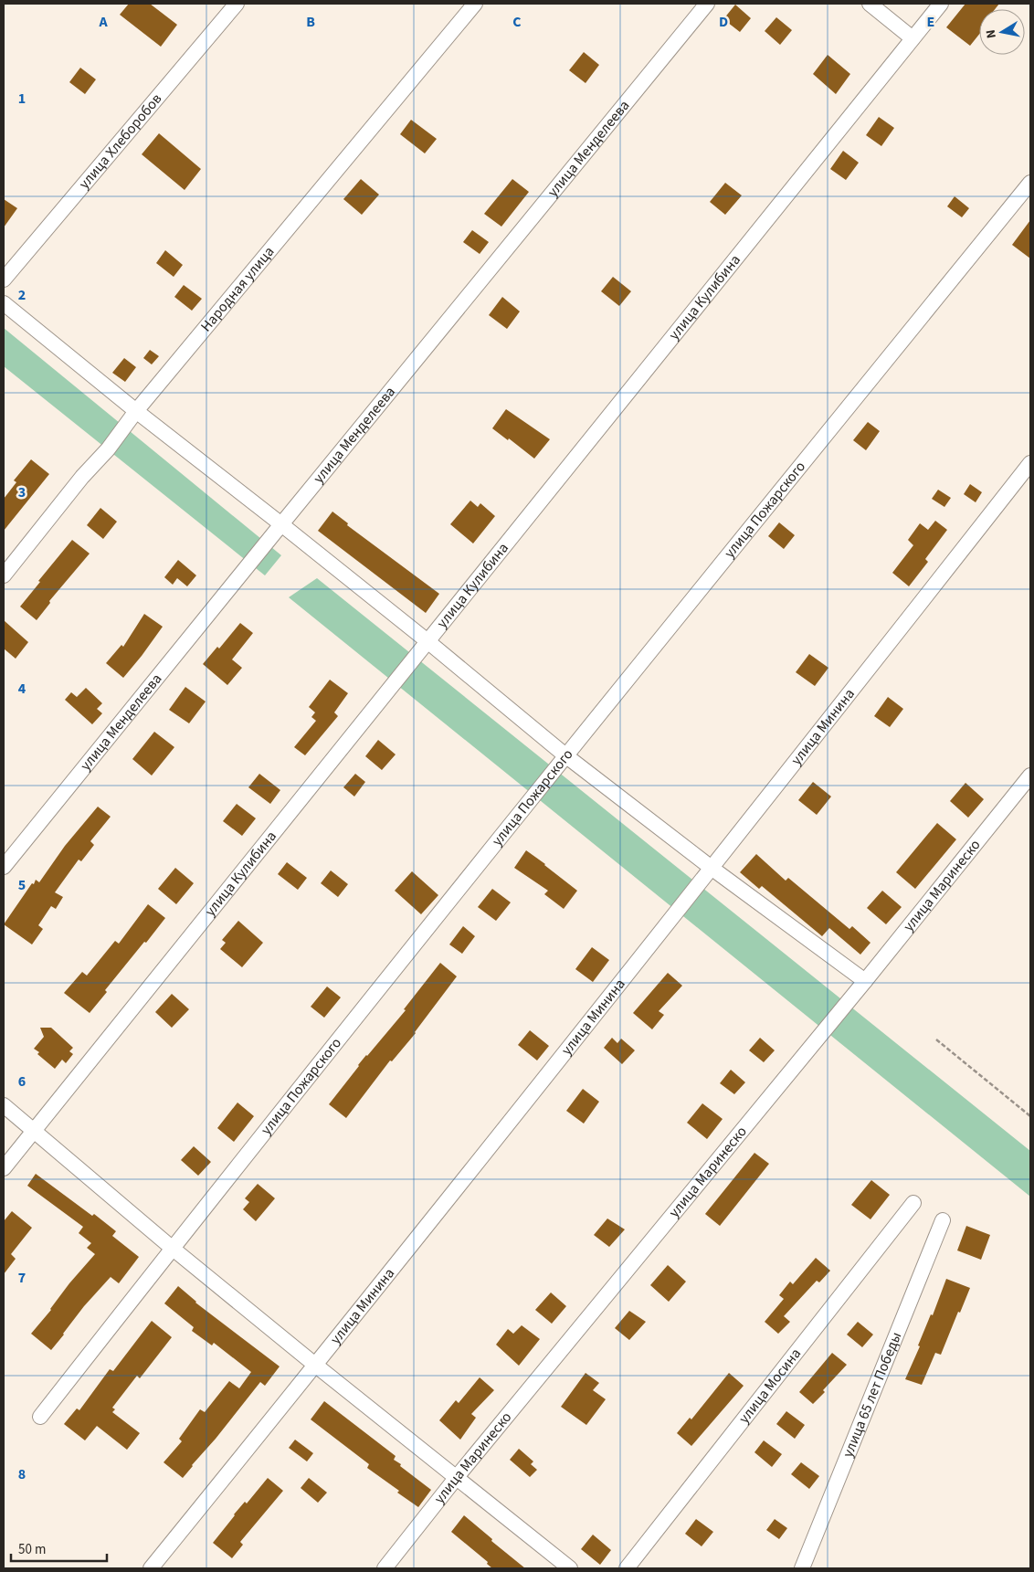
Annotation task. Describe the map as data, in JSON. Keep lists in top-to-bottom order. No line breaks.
{"streets":{"street":["улица Хлеборобов","улица Менделеева","Народная улица","улица Кулибина","улица Пожарского","улица Минина","улица Маринеско","улица Мосина","улица 65 лет Победы"]},"scale_bar":"50 m","north":"left","grid":{"columns":["A","B","C","D","E"],"rows":["1","2","3","4","5","6","7","8"]}}
